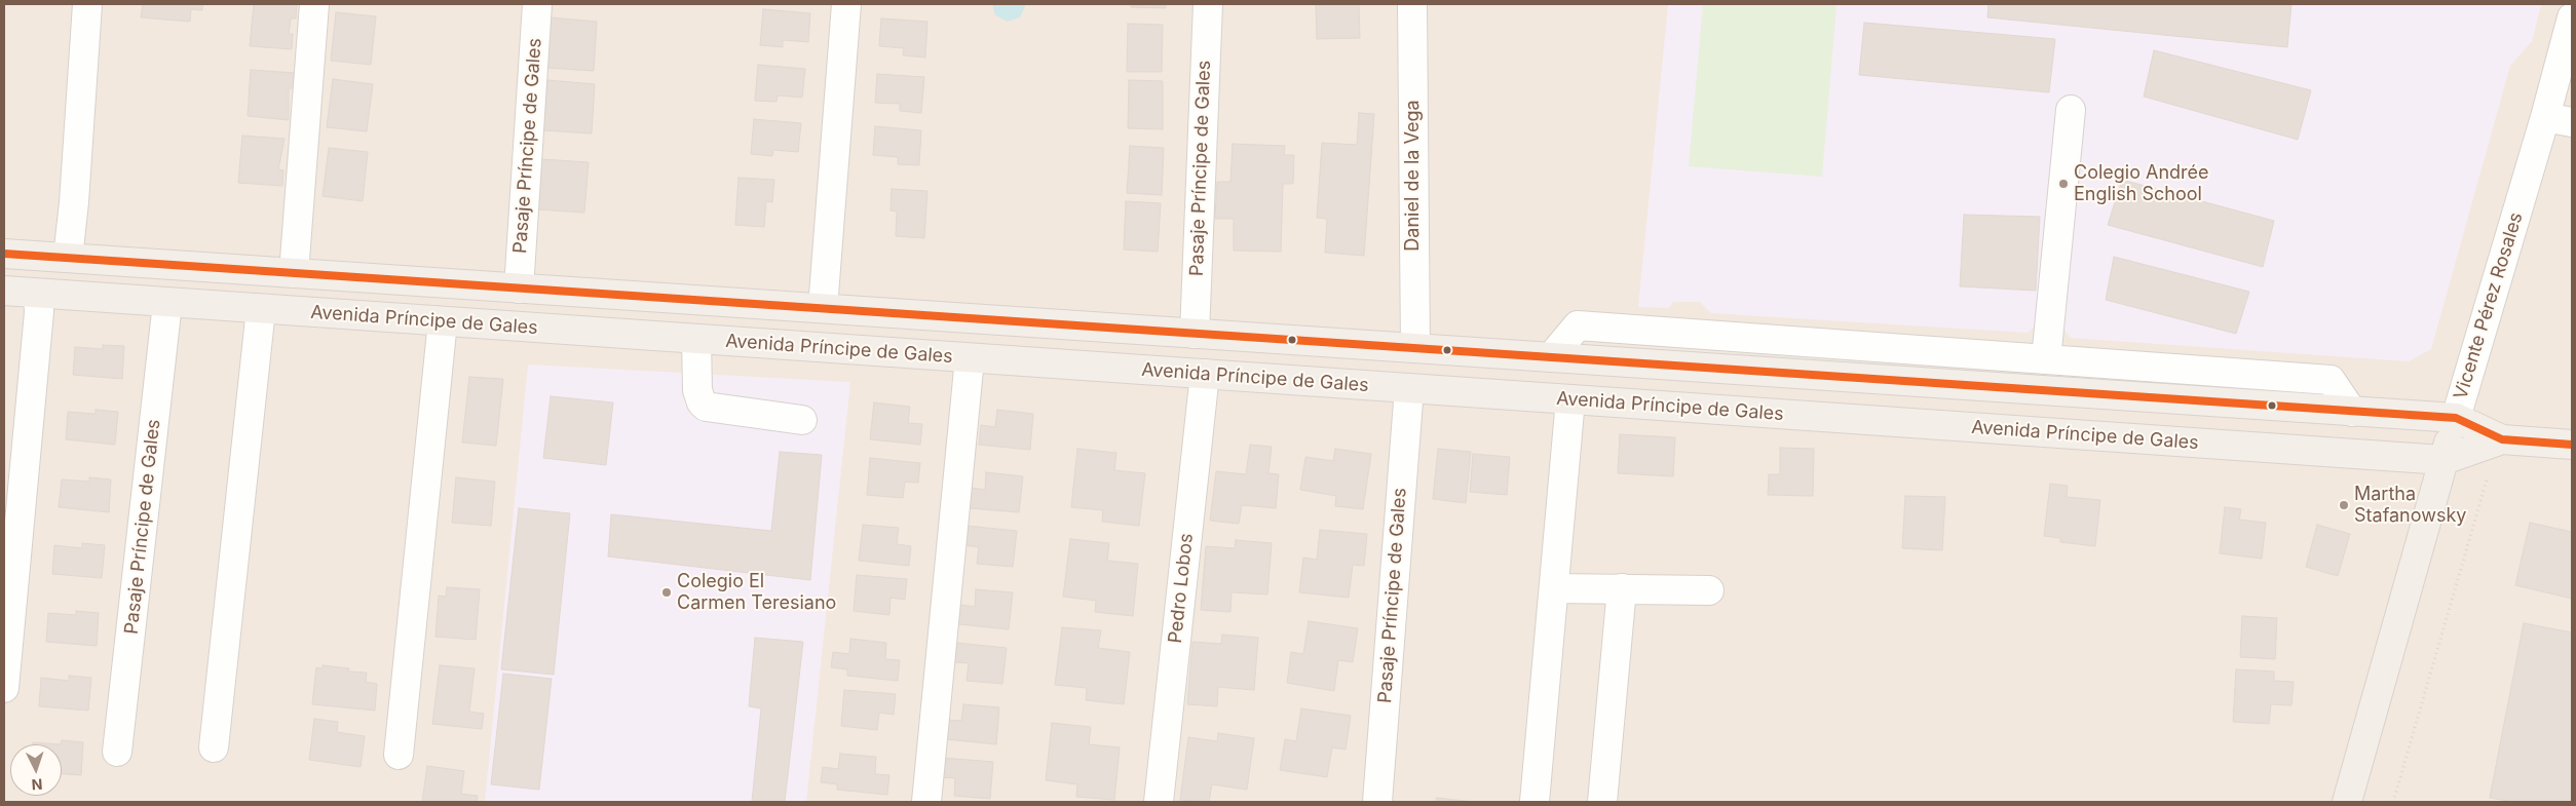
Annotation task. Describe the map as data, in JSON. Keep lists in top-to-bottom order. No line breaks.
{"streets":{"main road":["Vicente Pérez Rosales","Avenida Príncipe de Gales"],"street":["Pasaje Príncipe de Gales","Daniel de la Vega","Pedro Lobos"]},"crossings":[["Pasaje Príncipe de Gales","Avenida Príncipe de Gales"],["Daniel de la Vega","Avenida Príncipe de Gales"],["Vicente Pérez Rosales","Avenida Príncipe de Gales"],["Avenida Príncipe de Gales","Pedro Lobos"]],"places":["Colegio Andrée English School","Martha Stafanowsky","Colegio El Carmen Teresiano"],"north":"bottom"}
